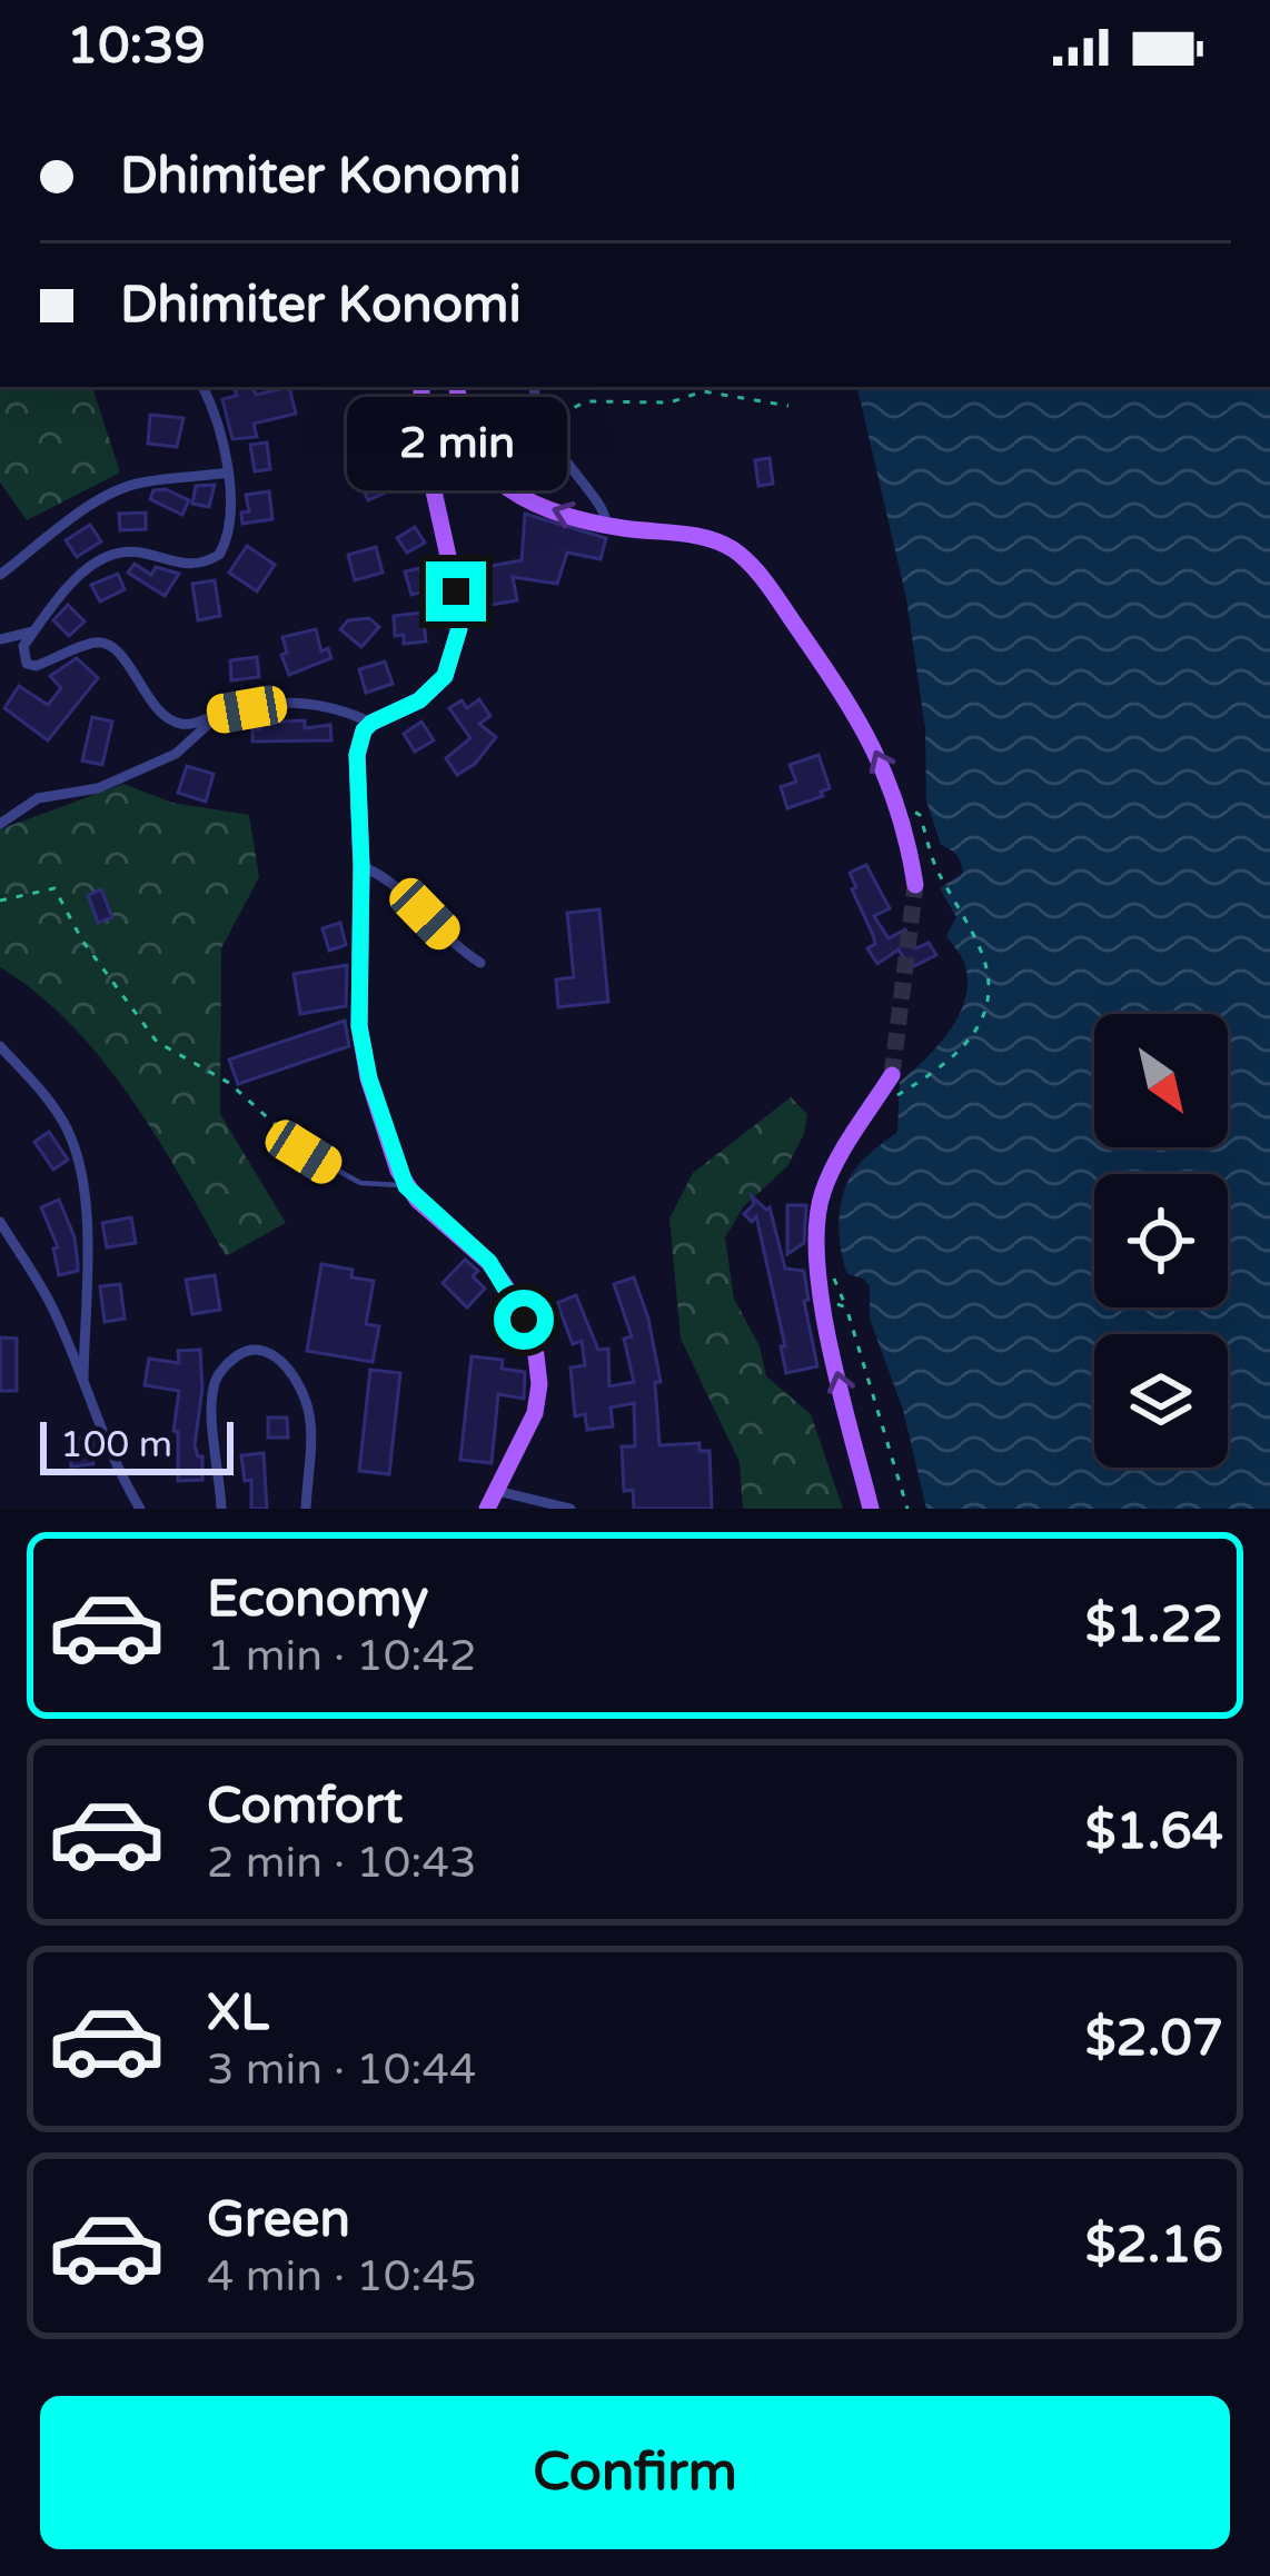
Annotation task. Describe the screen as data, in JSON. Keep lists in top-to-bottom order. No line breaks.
{"scale_bar":"100 m","north":"bottom right","page":{"status":"10:39","banner":["Dhimiter Konomi","Dhimiter Konomi"],"bubble":"2 min","scale":"100 m","list":[{"name":"Economy","note":"1 min · 10:42","value":"$1.22"},{"name":"Comfort","note":"2 min · 10:43","value":"$1.64"},{"name":"XL","note":"3 min · 10:44","value":"$2.07"},{"name":"Green","note":"4 min · 10:45","value":"$2.16"}],"buttons":"Confirm"}}
